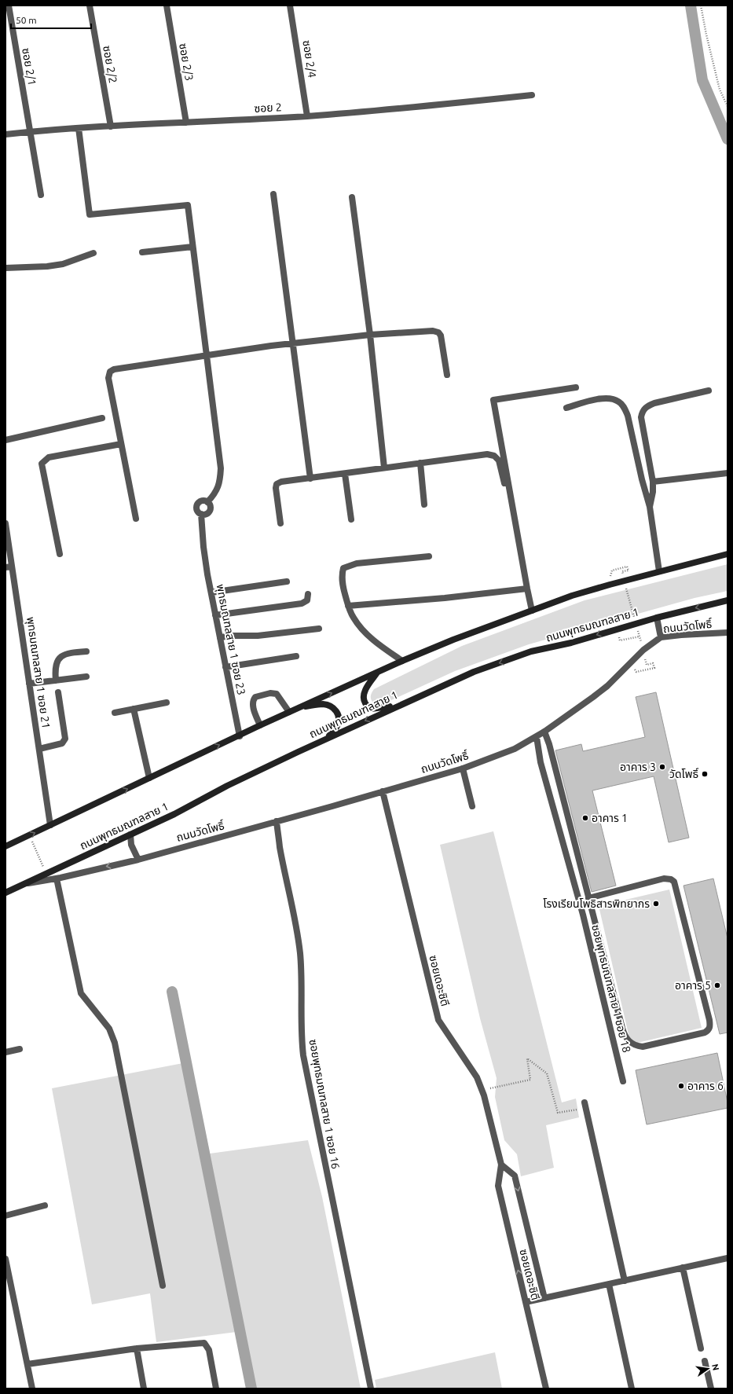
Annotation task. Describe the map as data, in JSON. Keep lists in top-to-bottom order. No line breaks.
{"streets":{"main road":["ถนนพุทธมณฑลสาย 1"],"street":["ซอย 2/4","ซอย 2/3","ซอย 2/2","ซอย 2/1","ซอย 2","ถนนวัดโพธิ์","พุทธมณฑลสาย 1 ซอย 23","พุทธมณฑลสาย 1 ซอย 21","ซอยเดอะซิตี","ซอยพุทธมณฑลสาย 1 ซอย 18","ซอยพุทธมณฑลสาย 1 ซอย 16"]},"crossings":[["ซอย 2/4","ซอย 2"],["ซอย 2/3","ซอย 2"],["ซอย 2/2","ซอย 2"],["ซอย 2/1","ซอย 2"],["ถนนพุทธมณฑลสาย 1","ถนนวัดโพธิ์"],["ถนนวัดโพธิ์","ซอยเดอะซิตี"],["ถนนวัดโพธิ์","ซอยพุทธมณฑลสาย 1 ซอย 18"],["ถนนวัดโพธิ์","ซอยพุทธมณฑลสาย 1 ซอย 16"]],"places":["อาคาร 3","วัดโพธิ์","อาคาร 1","โรงเรียนโพธิสารพิทยากร","อาคาร 5","อาคาร 6"],"scale_bar":"50 m","north":"right"}
